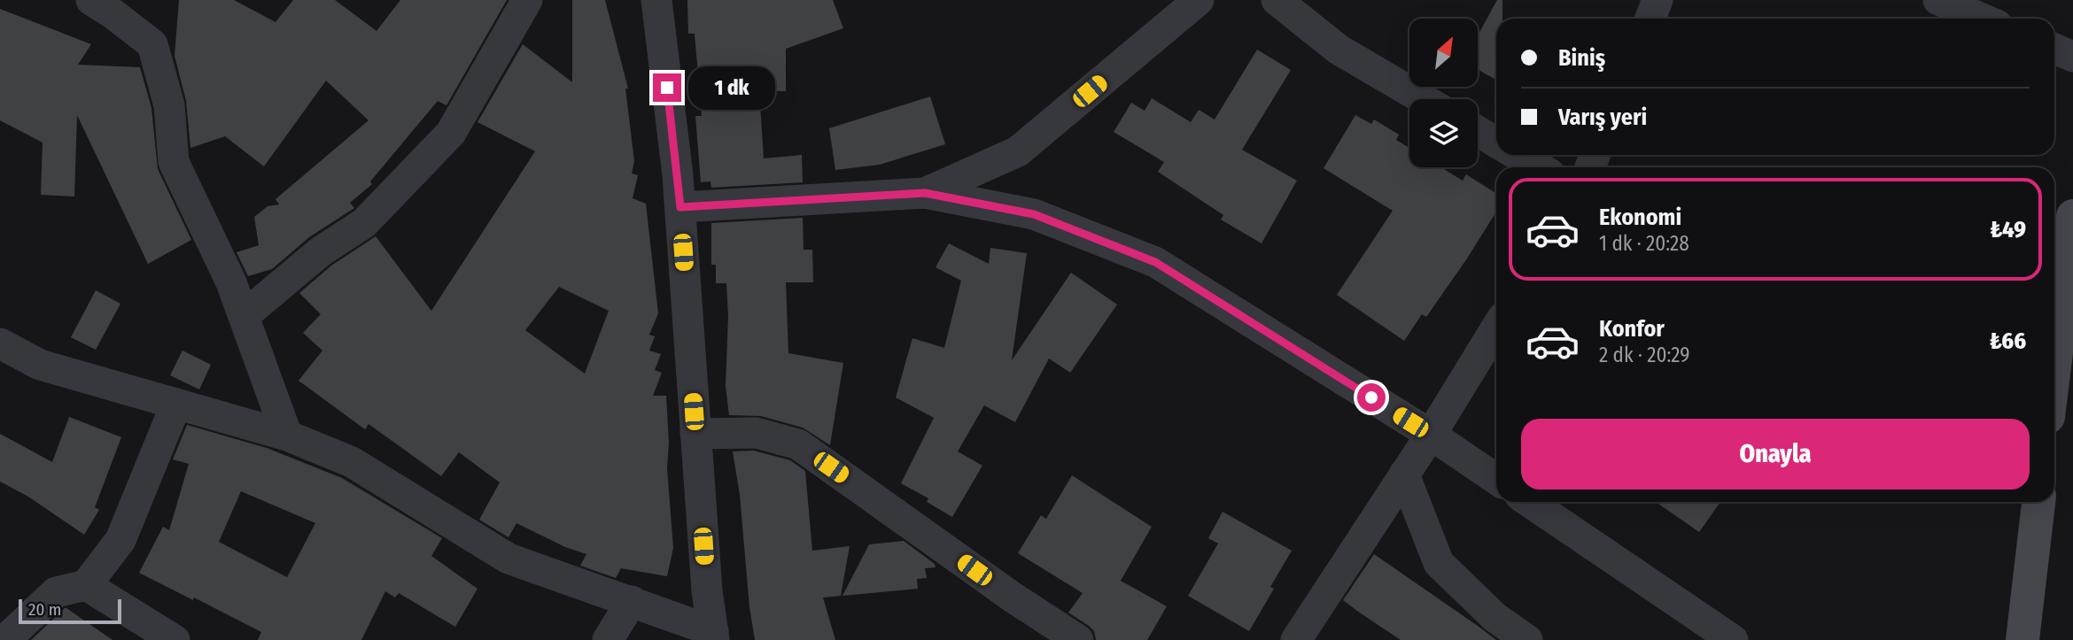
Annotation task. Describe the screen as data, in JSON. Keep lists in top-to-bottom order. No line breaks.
{"scale_bar":"20 m","north":"top right","page":{"banner":["Biniş","Varış yeri"],"bubble":"1 dk","list":[{"name":"Ekonomi","note":"1 dk · 20:28","value":"₺49"},{"name":"Konfor","note":"2 dk · 20:29","value":"₺66"}],"buttons":"Onayla","scale":"20 m"}}
